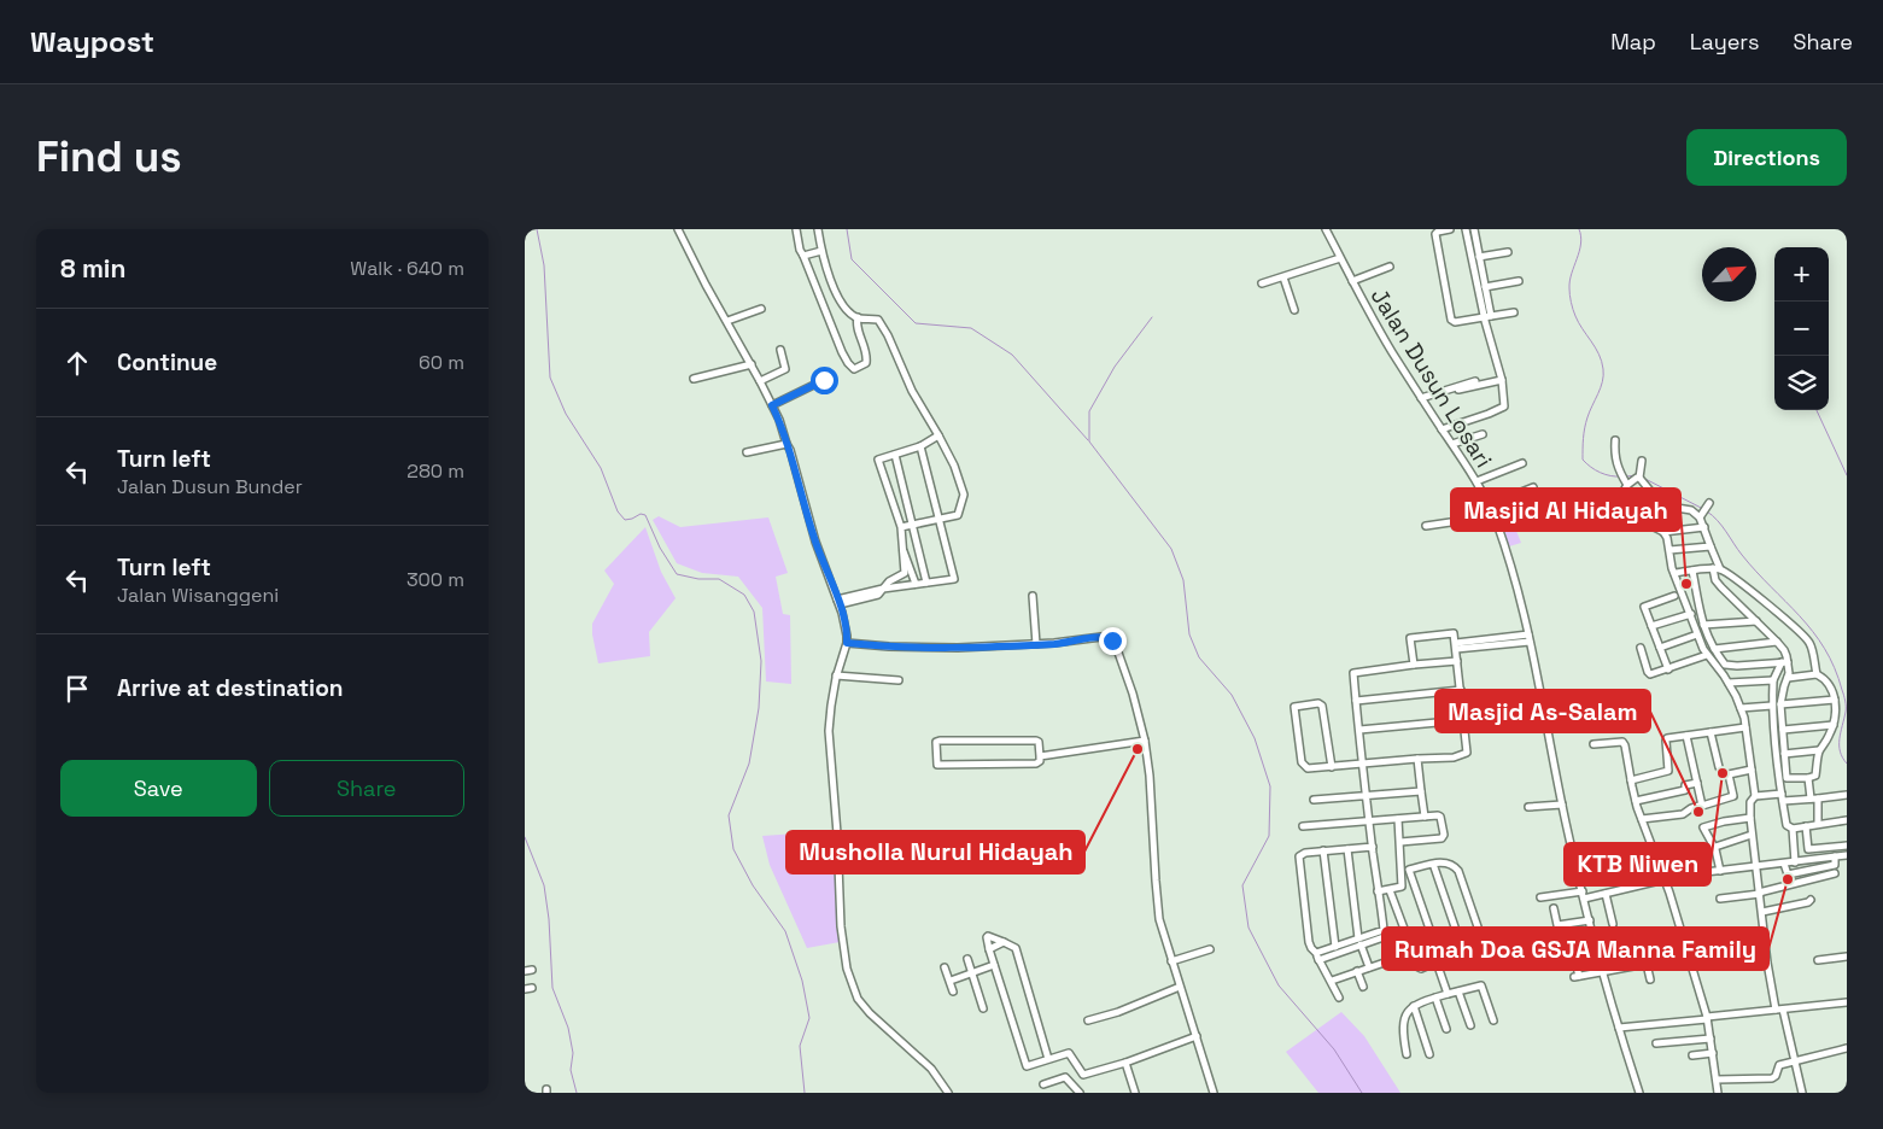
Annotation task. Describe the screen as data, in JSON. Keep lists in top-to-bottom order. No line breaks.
{"streets":{"street":["Jalan Dusun Losari"]},"places":["Masjid Al Hidayah","Musholla Nurul Hidayah","KTB Niwen","Masjid As-Salam","Rumah Doa GSJA Manna Family"],"north":"top right","page":{"header":"Waypost","nav":["Map","Layers","Share"],"buttons":["Directions",["Save","Share"]],"title":"Find us","heading":["8 min","Walk · 640 m"],"map_buttons":["+","−"],"list":[["Continue","60 m"],["Turn left","Jalan Dusun Bunder","280 m"],["Turn left","Jalan Wisanggeni","300 m"],"Arrive at destination"]}}
